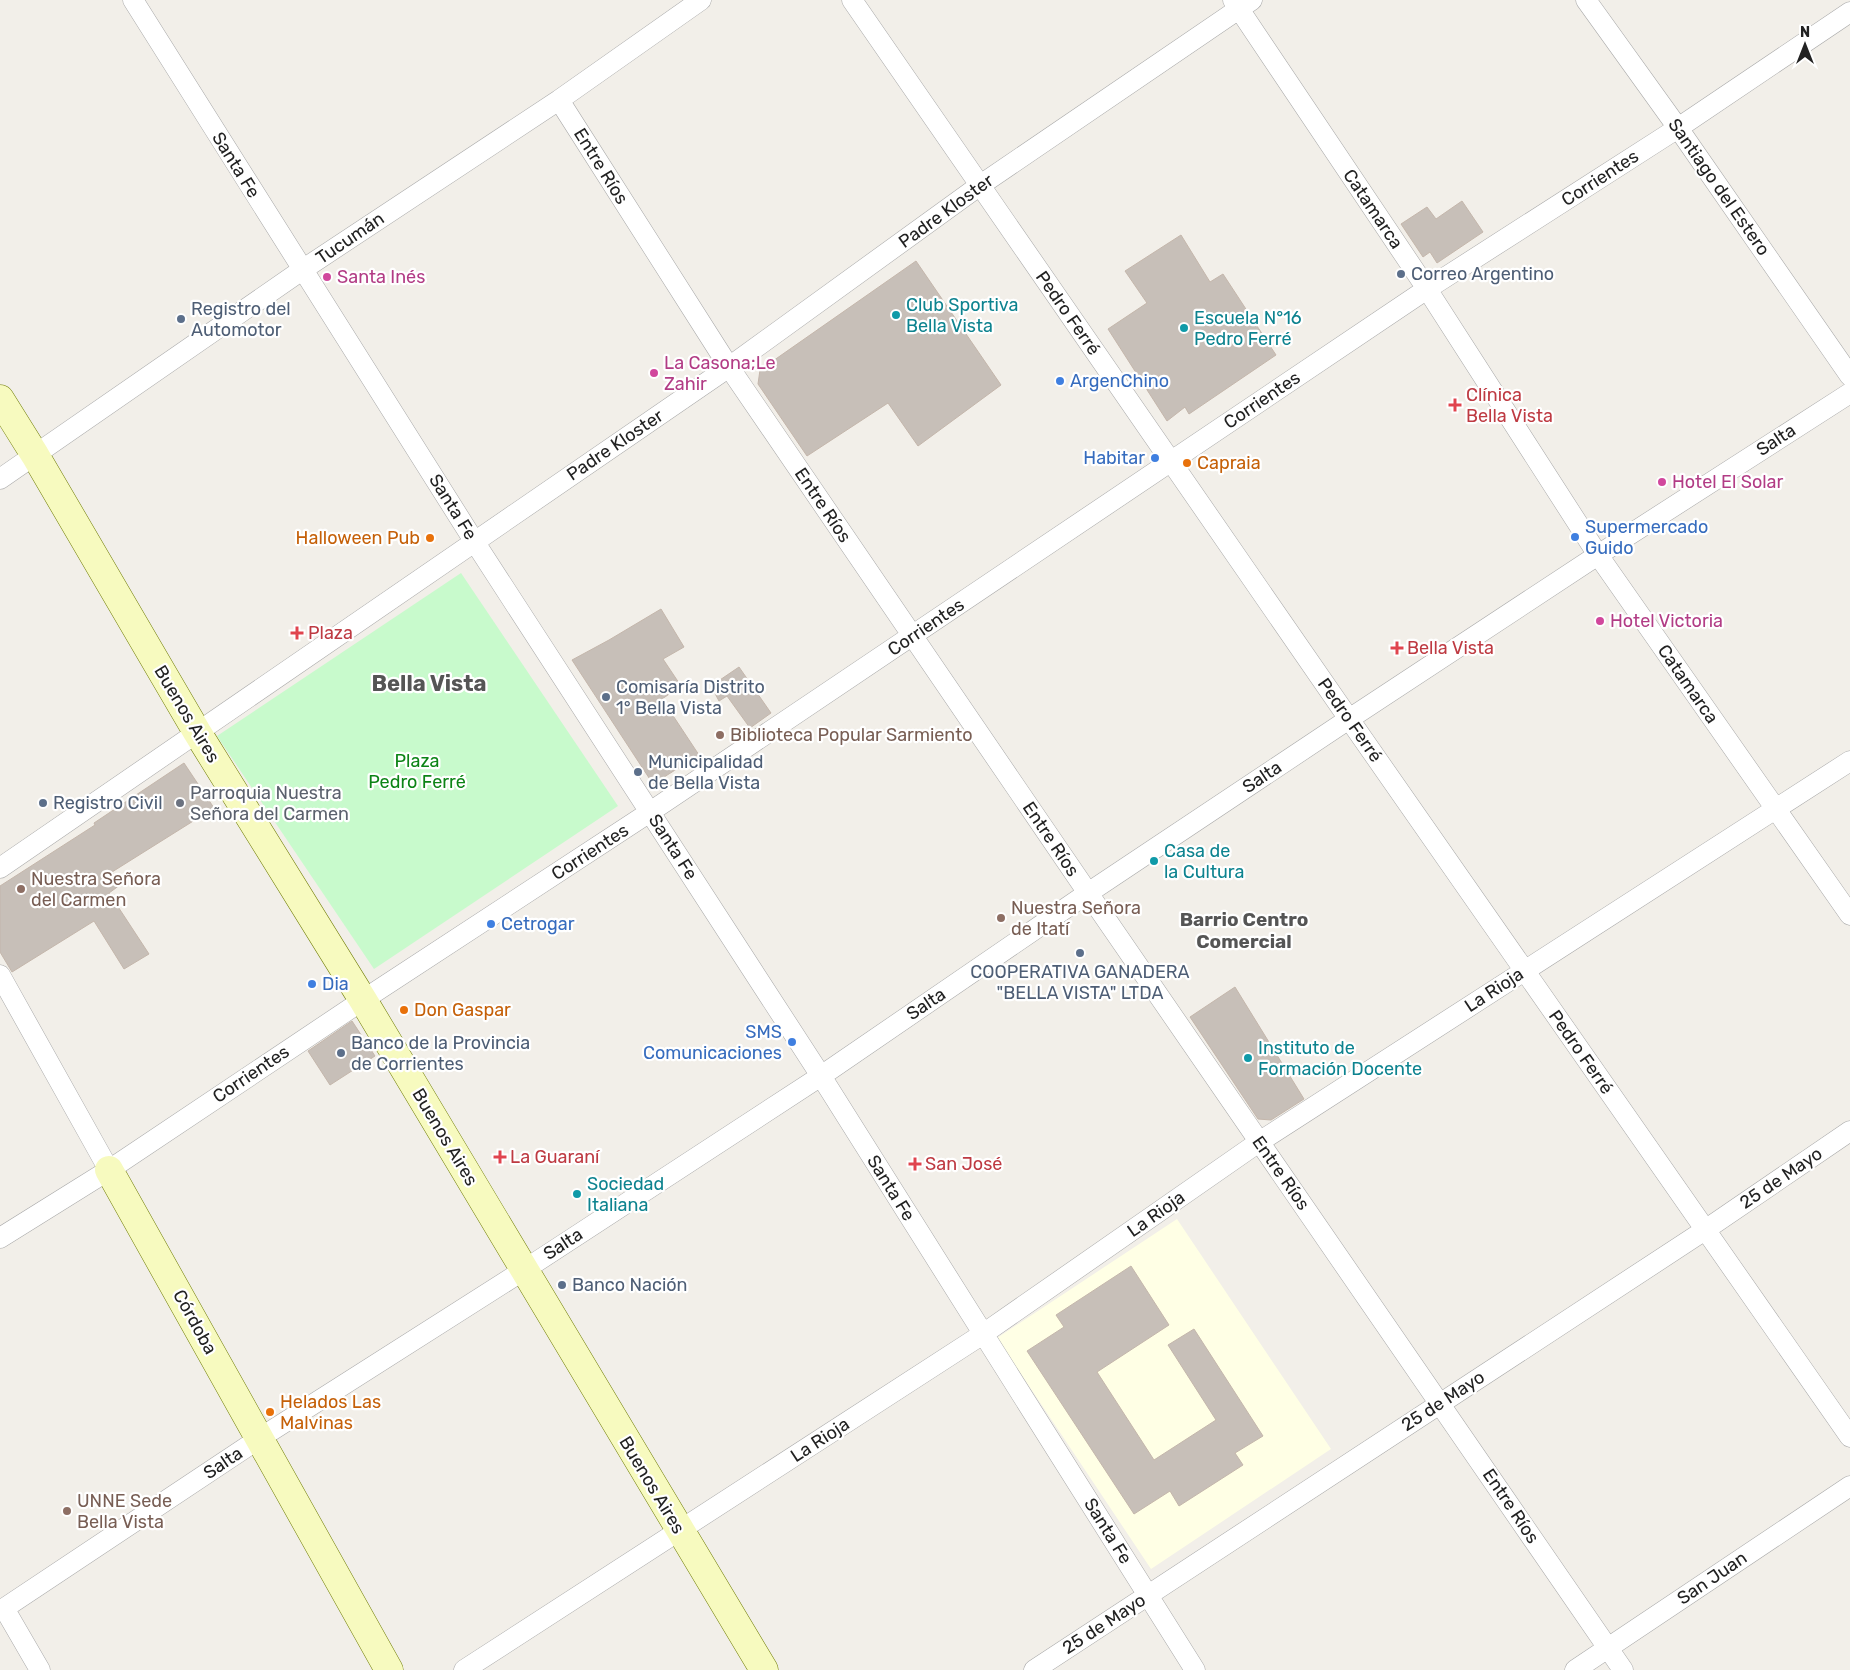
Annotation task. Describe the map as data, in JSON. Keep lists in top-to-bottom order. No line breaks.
{"streets":{"street":["Santa Fe","Entre Ríos","Corrientes","Santiago del Estero","Catamarca","Padre Kloster","Tucumán","Pedro Ferré","Salta","Buenos Aires","La Rioja","25 de Mayo","Córdoba","San Juan"]},"crossings":[["Santa Fe","Corrientes"],["Santa Fe","Padre Kloster"],["Santa Fe","Tucumán"],["Santa Fe","Salta"],["Santa Fe","La Rioja"],["Santa Fe","25 de Mayo"],["Entre Ríos","Corrientes"],["Entre Ríos","Padre Kloster"],["Entre Ríos","Tucumán"],["Entre Ríos","Salta"],["Entre Ríos","La Rioja"],["Entre Ríos","25 de Mayo"],["Entre Ríos","San Juan"],["Corrientes","Santiago del Estero"],["Corrientes","Catamarca"],["Corrientes","Pedro Ferré"],["Corrientes","Buenos Aires"],["Corrientes","Córdoba"],["Catamarca","Padre Kloster"],["Catamarca","Salta"],["Catamarca","La Rioja"],["Padre Kloster","Pedro Ferré"],["Padre Kloster","Buenos Aires"],["Tucumán","Buenos Aires"],["Pedro Ferré","Salta"],["Pedro Ferré","La Rioja"],["Pedro Ferré","25 de Mayo"],["Salta","Buenos Aires"],["Salta","Córdoba"],["Buenos Aires","La Rioja"]],"districts":["Bella Vista","Barrio Centro Comercial"],"parks":["Plaza Pedro Ferré"],"places":{"other":["Correo Argentino","Santa Inés","Club Sportiva Bella Vista","Registro del Automotor","Escuela N°16 Pedro Ferré","La Casona;Le Zahir","ArgenChino","Habitar","Capraia","Hotel El Solar","Supermercado Guido","Halloween Pub","Hotel Victoria","Comisaría Distrito 1° Bella Vista","Biblioteca Popular Sarmiento","Municipalidad de Bella Vista","Registro Civil","Parroquia Nuestra Señora del Carmen","Casa de la Cultura","Nuestra Señora del Carmen","Nuestra Señora de Itatí","Cetrogar","COOPERATIVA GANADERA \"BELLA VISTA\" LTDA","Dia","Don Gaspar","SMS Comunicaciones","Banco de la Provincia de Corrientes","Instituto de Formación Docente","Sociedad Italiana","Banco Nación","Helados Las Malvinas","UNNE Sede Bella Vista"],"health":["Clínica Bella Vista","Plaza","Bella Vista","La Guaraní","San José"]},"north":"top"}
